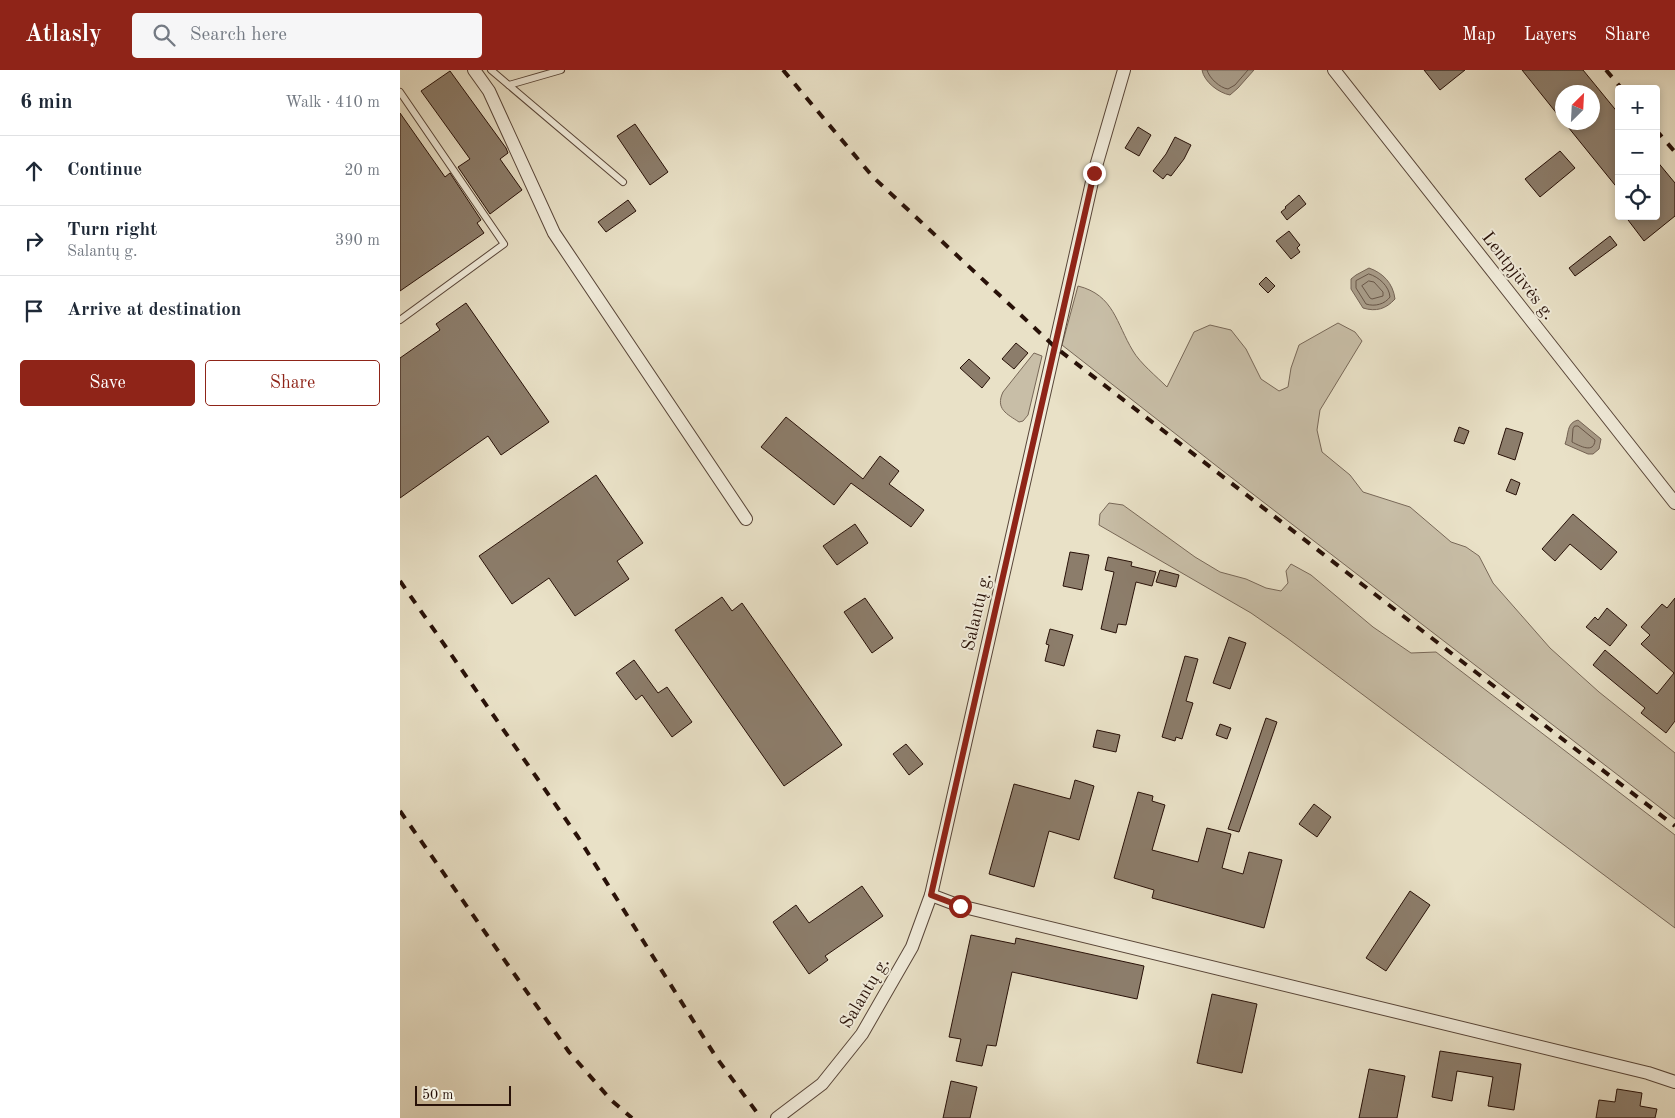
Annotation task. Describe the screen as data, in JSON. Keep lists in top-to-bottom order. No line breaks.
{"streets":{"street":["Lentpjūvės g.","Salantų g."]},"scale_bar":"50 m","north":"top right","page":{"header":"Atlasly","search":"Search here","nav":["Map","Layers","Share"],"heading":["6 min","Walk · 410 m"],"map_buttons":["+","−"],"list":[["Continue","20 m"],["Turn right","Salantų g.","390 m"],"Arrive at destination"],"buttons":["Save","Share"],"scale":"50 m"}}
